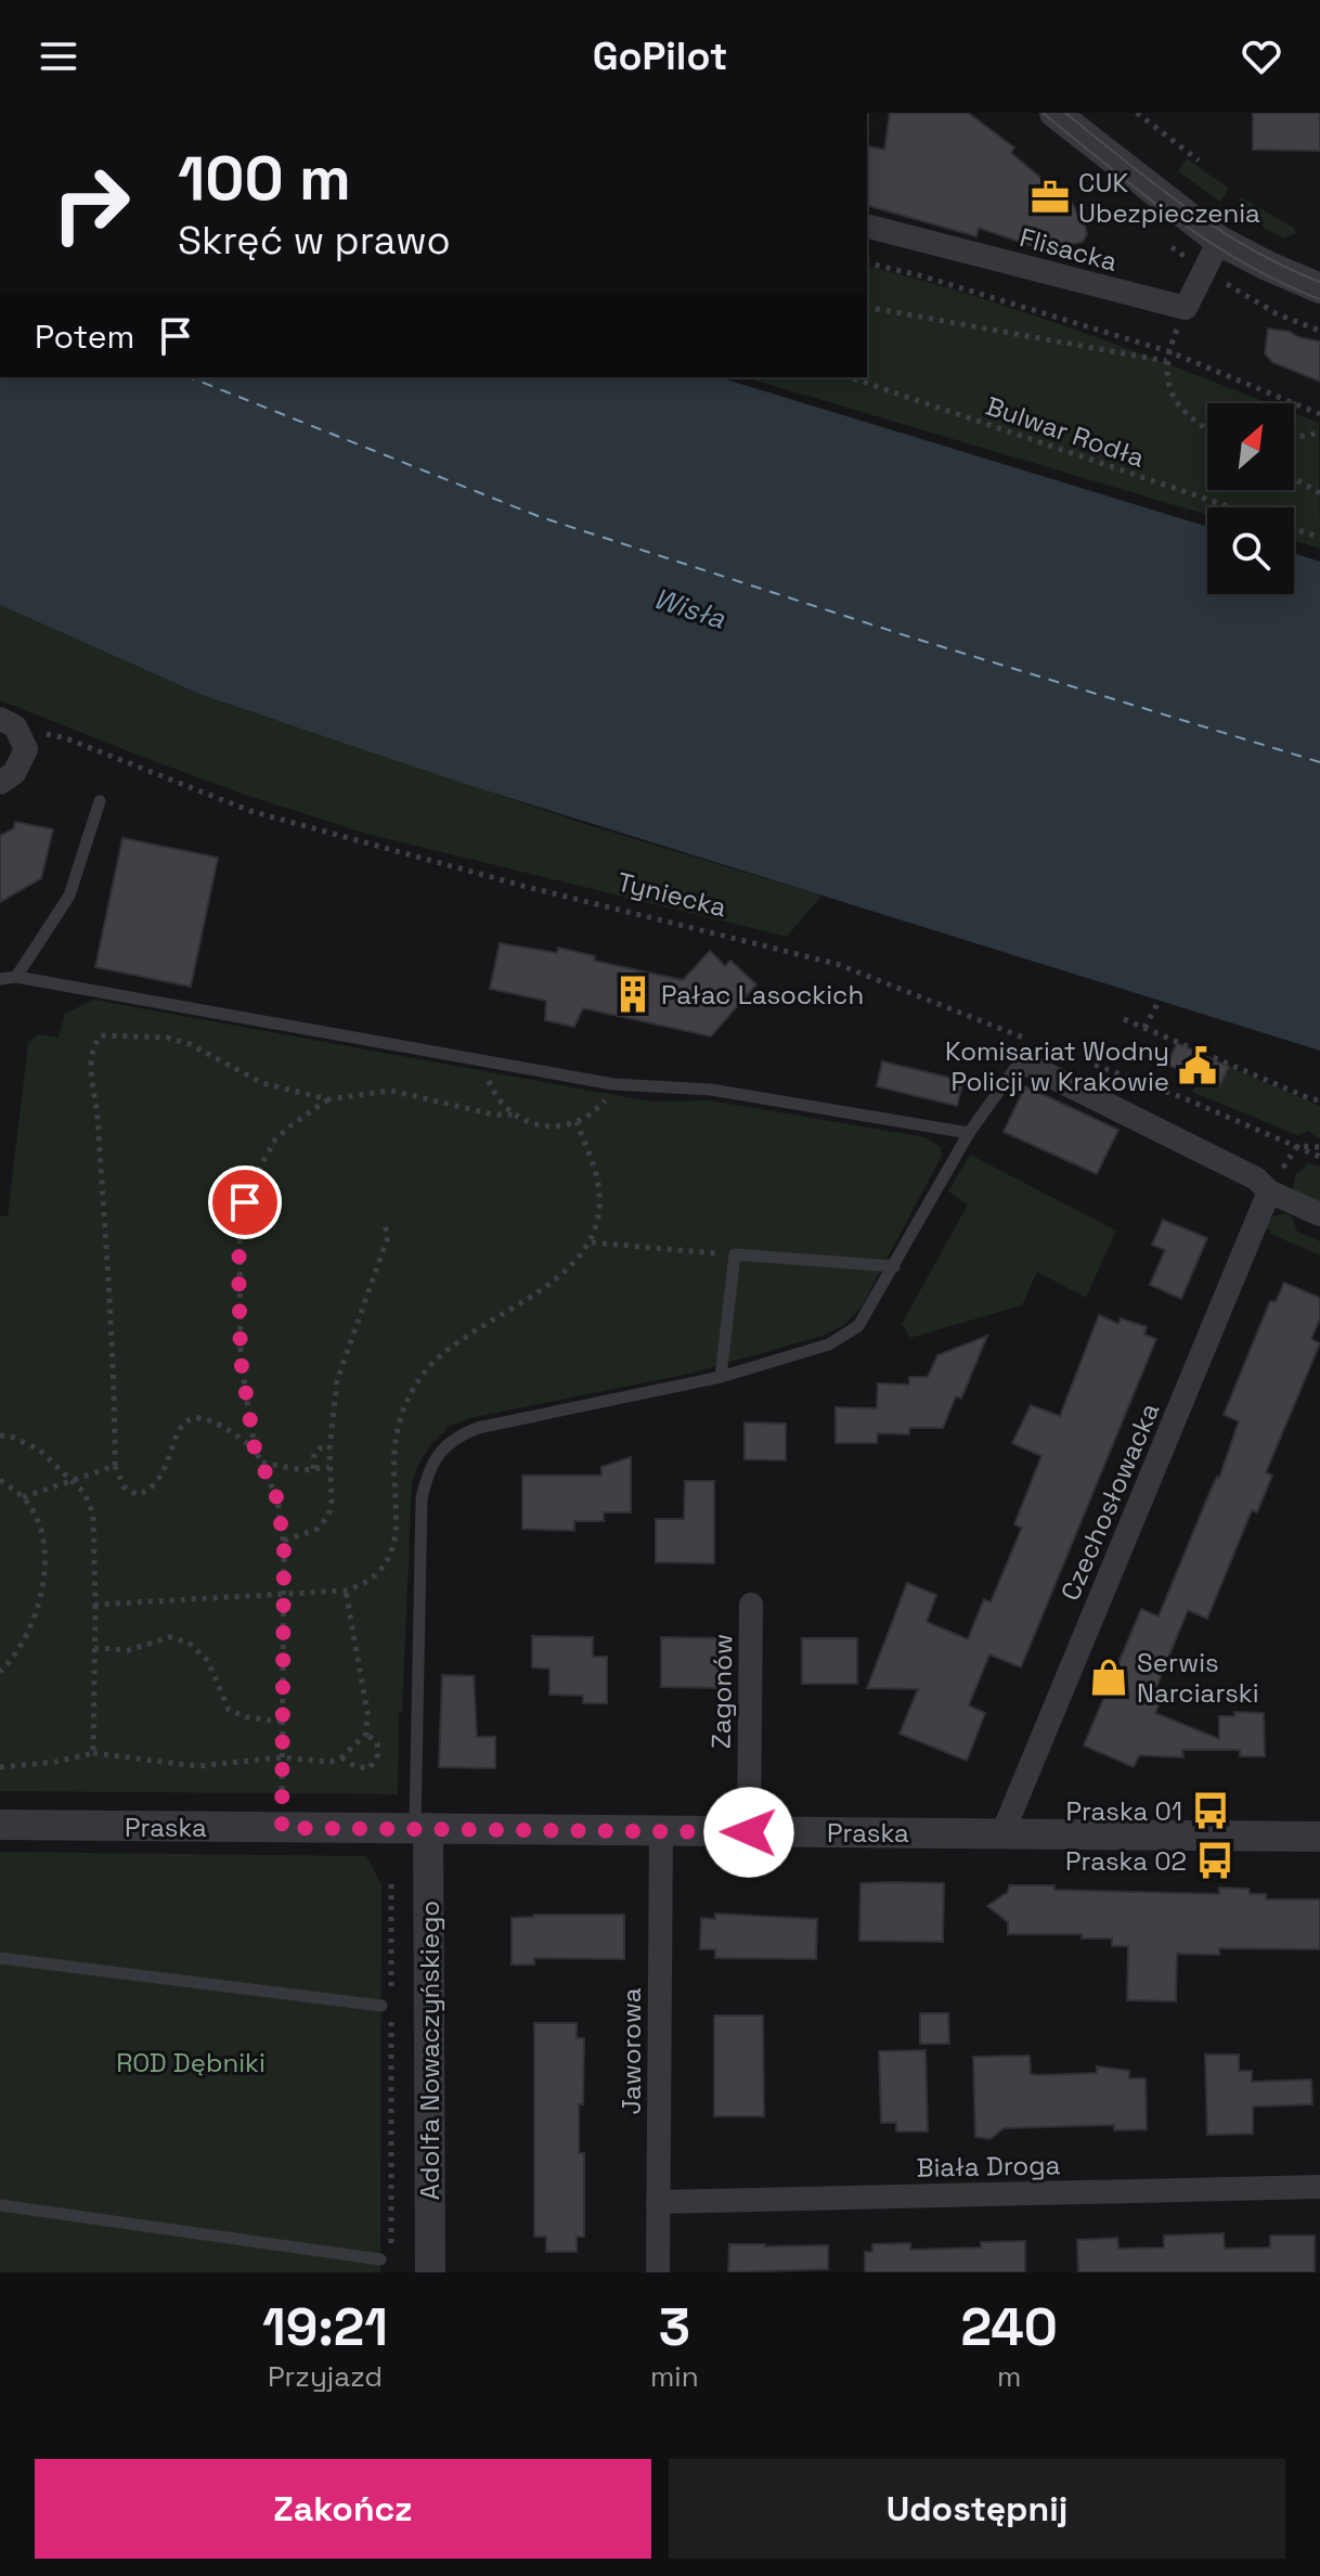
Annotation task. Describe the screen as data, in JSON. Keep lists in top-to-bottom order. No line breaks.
{"streets":{"street":["Flisacka","Czechosłowacka","Zagonów","Praska","Adolfa Nowaczyńskiego","Jaworowa","Biała Droga"],"path":["Bulwar Rodła","Tyniecka"]},"crossings":[["Czechosłowacka","Praska"],["Zagonów","Praska"],["Praska","Adolfa Nowaczyńskiego"],["Praska","Jaworowa"],["Jaworowa","Biała Droga"]],"water":["Wisła"],"parks":["ROD Dębniki"],"places":{"office":["CUK Ubezpieczenia"],"building":["Pałac Lasockich"],"public building":["Komisariat Wodny Policji w Krakowie"],"shop":["Serwis Narciarski"],"bus stop":["Praska 01","Praska 02"]},"north":"top right","page":{"header":"GoPilot","turn":["100 m","Skręć w prawo"],"then":"Potem","eta":["19:21","Przyjazd","3","min","240","m"],"buttons":["Zakończ","Udostępnij"]}}
